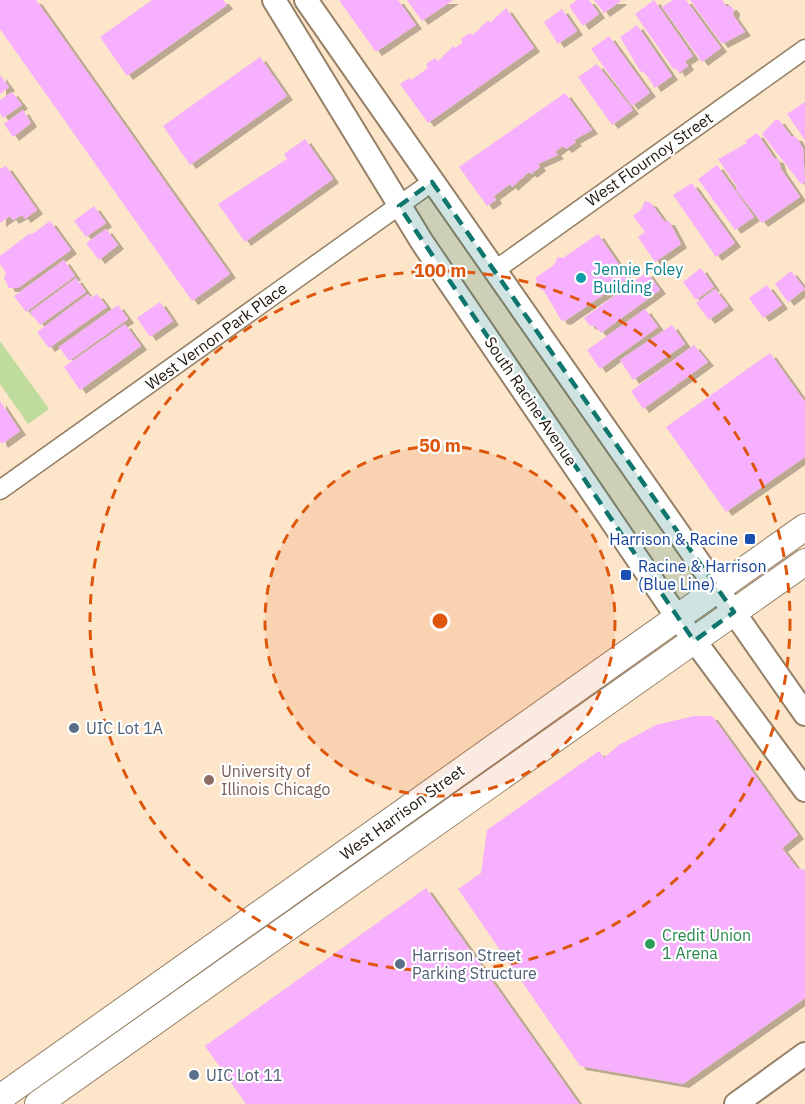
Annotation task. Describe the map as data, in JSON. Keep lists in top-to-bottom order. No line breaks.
{"streets":{"main road":["West Harrison Street"],"street":["West Flournoy Street","West Vernon Park Place","South Racine Avenue"]},"crossings":[["West Vernon Park Place","South Racine Avenue"],["South Racine Avenue","West Harrison Street"]],"places":{"other":["Jennie Foley Building","UIC Lot 1A","University of Illinois Chicago","Credit Union 1 Arena","Harrison Street Parking Structure","UIC Lot 11"],"transit":["Harrison & Racine","Racine & Harrison (Blue Line)"]},"rings":["100 m","50 m"]}
